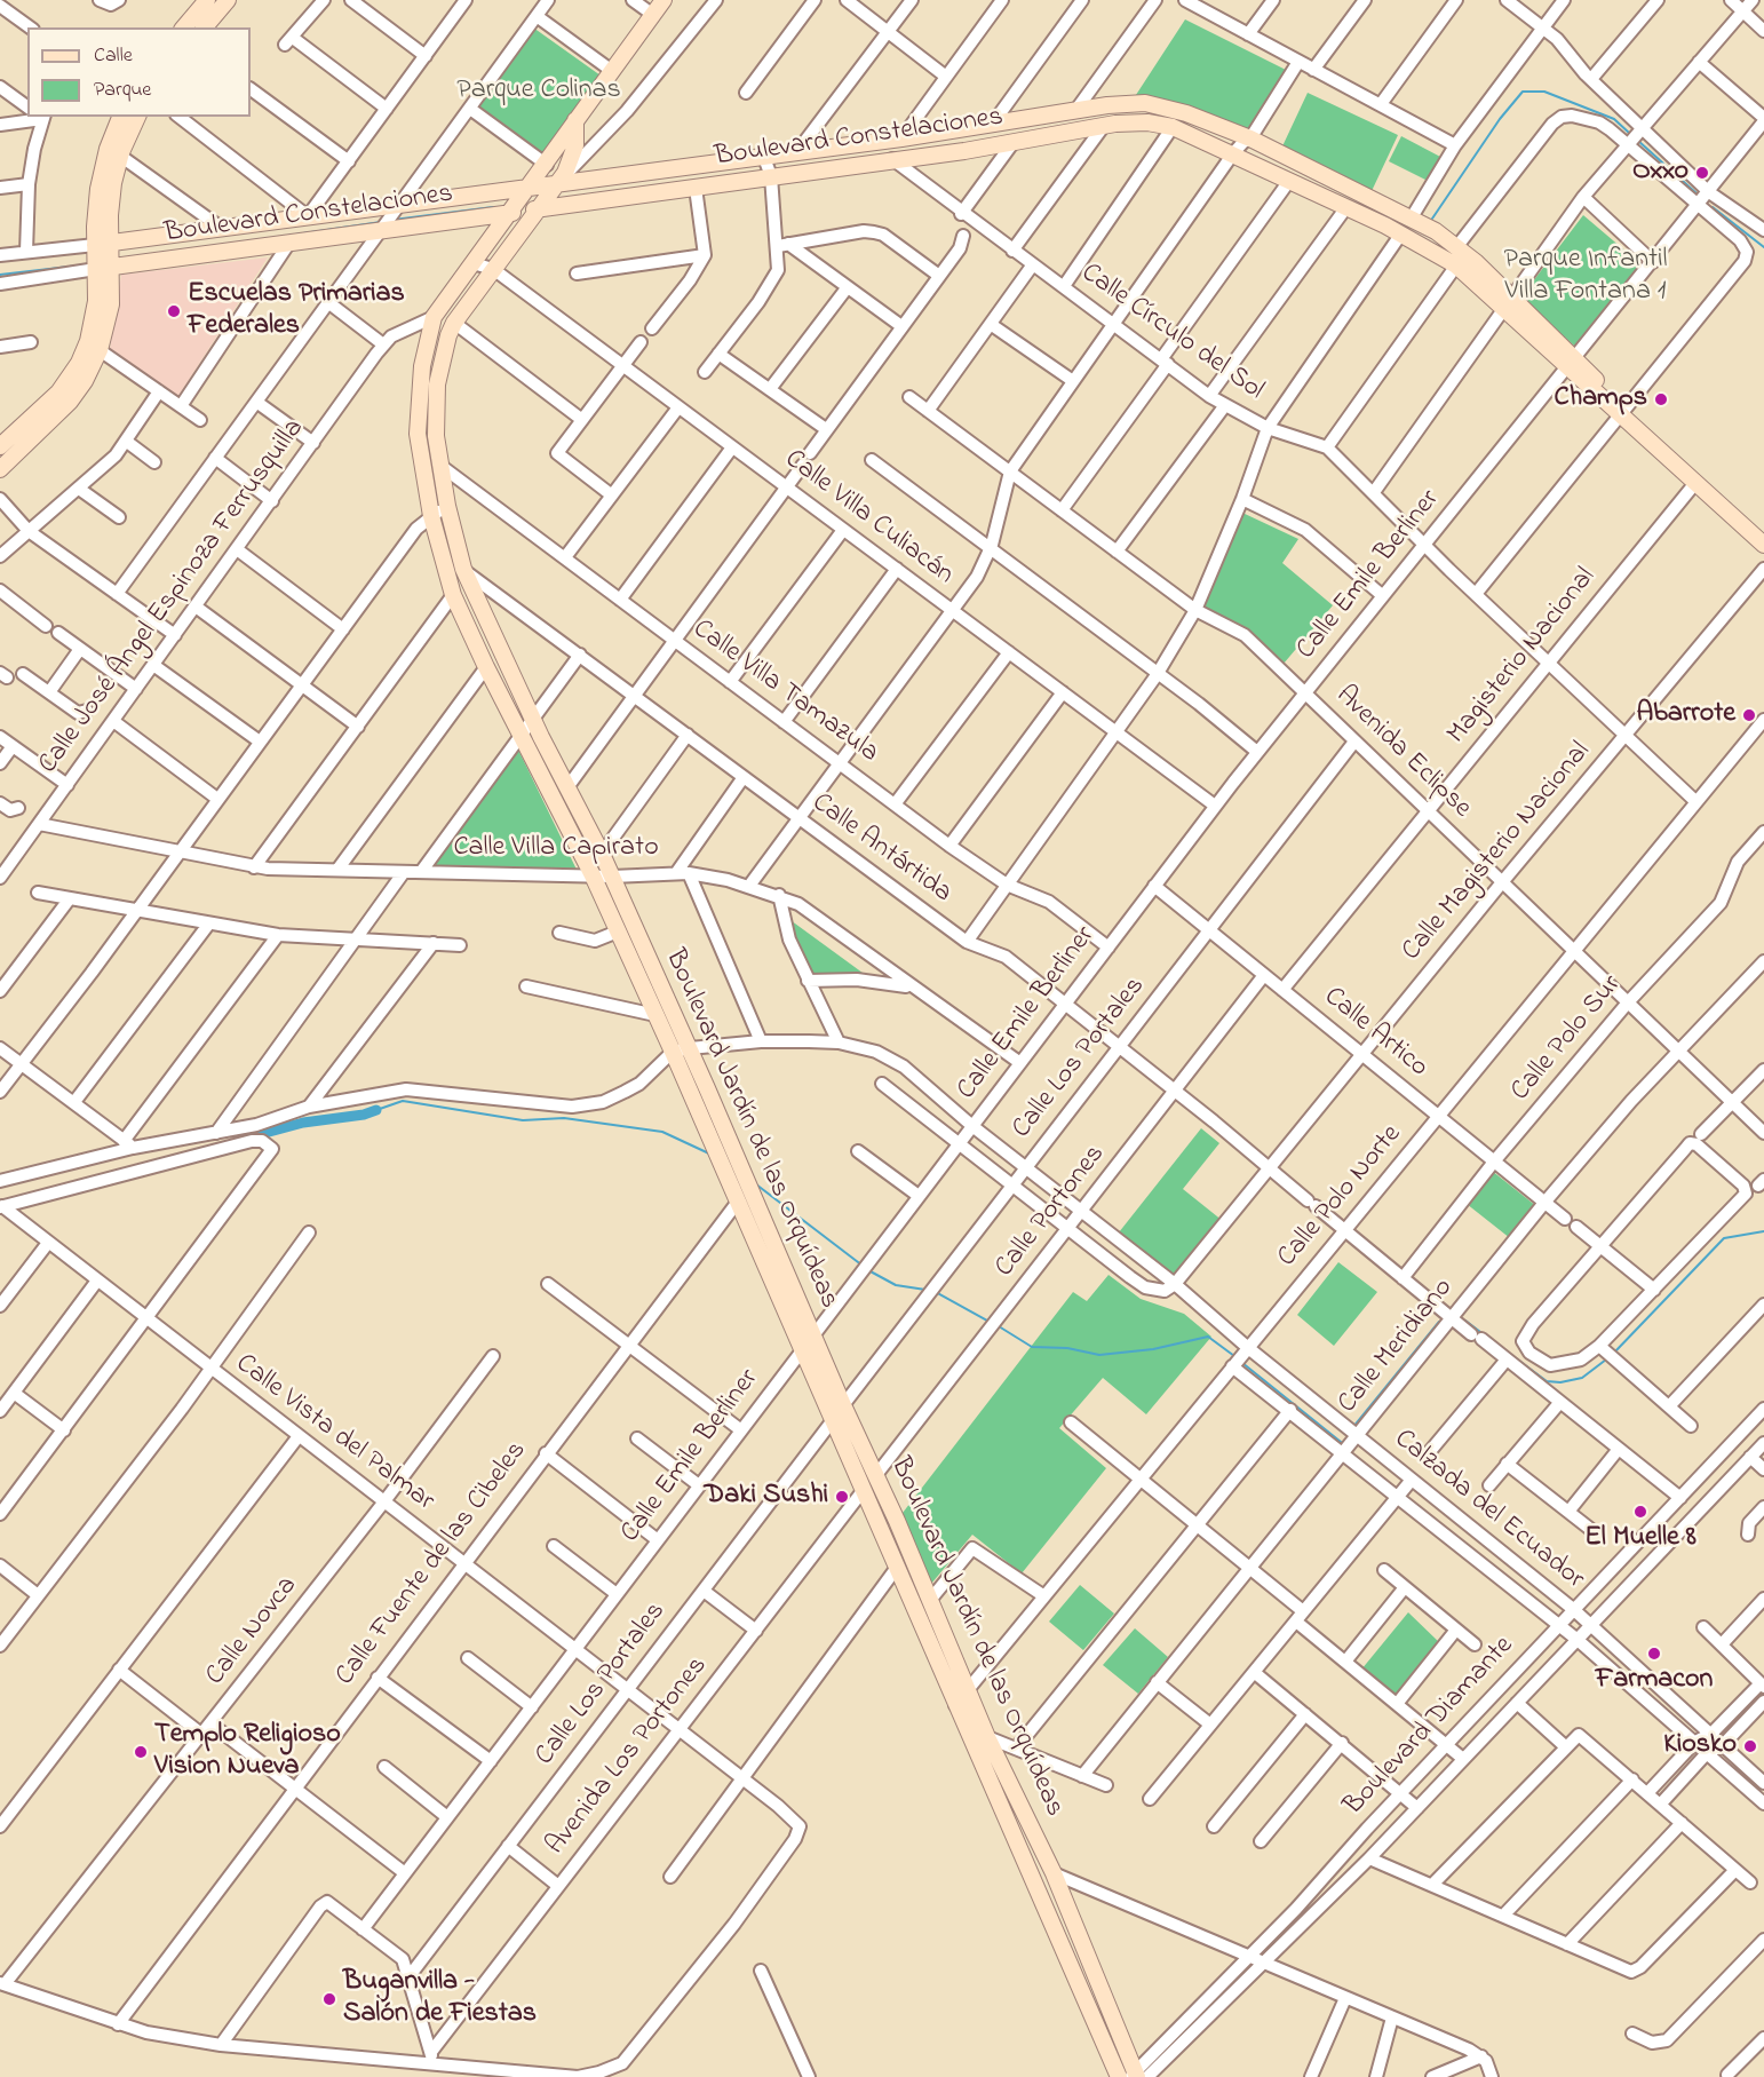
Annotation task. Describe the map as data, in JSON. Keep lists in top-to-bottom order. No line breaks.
{"streets":{"street":["Boulevard Constelaciones","Calle Círculo del Sol","Calle Villa Culiacán","Calle Emile Berliner","Calle José Ángel Espinoza Ferrusquilla","Magisterio Nacional","Calle Villa Tamazula","Avenida Eclipse","Calle Villa Capirato","Calle Antártida","Calle Magisterio Nacional","Calle Artico","Calle Polo Sur","Calle Los Portales","Boulevard Jardín de las Orquídeas","Calle Polo Norte","Calle Portones","Calle Meridiano","Calle Vista del Palmar","Calzada del Ecuador","Calle Fuente de las Cibeles","Calle Novca","Boulevard Diamante","Avenida Los Portones"]},"crossings":[["Boulevard Constelaciones","Calle Círculo del Sol"],["Boulevard Constelaciones","Calle Emile Berliner"],["Boulevard Constelaciones","Magisterio Nacional"],["Boulevard Constelaciones","Boulevard Jardín de las Orquídeas"],["Calle Círculo del Sol","Calle Emile Berliner"],["Calle Círculo del Sol","Magisterio Nacional"],["Calle Círculo del Sol","Calle Magisterio Nacional"],["Calle Círculo del Sol","Calle Polo Norte"],["Calle Villa Culiacán","Calle Emile Berliner"],["Calle Villa Culiacán","Boulevard Jardín de las Orquídeas"],["Calle Emile Berliner","Calle Villa Tamazula"],["Calle Emile Berliner","Avenida Eclipse"],["Calle Emile Berliner","Calle Villa Capirato"],["Calle Emile Berliner","Calle Antártida"],["Calle Emile Berliner","Calle Artico"],["Calle Emile Berliner","Boulevard Jardín de las Orquídeas"],["Calle Emile Berliner","Calle Vista del Palmar"],["Calle Emile Berliner","Calzada del Ecuador"],["Calle José Ángel Espinoza Ferrusquilla","Calle Villa Capirato"],["Calle José Ángel Espinoza Ferrusquilla","Boulevard Jardín de las Orquídeas"],["Magisterio Nacional","Avenida Eclipse"],["Magisterio Nacional","Calle Artico"],["Calle Villa Tamazula","Boulevard Jardín de las Orquídeas"],["Avenida Eclipse","Calle Magisterio Nacional"],["Avenida Eclipse","Calle Polo Sur"],["Avenida Eclipse","Calle Los Portales"],["Avenida Eclipse","Calle Polo Norte"],["Avenida Eclipse","Calle Meridiano"],["Calle Villa Capirato","Boulevard Jardín de las Orquídeas"],["Calle Antártida","Calle Magisterio Nacional"],["Calle Antártida","Calle Polo Sur"],["Calle Antártida","Calle Los Portales"],["Calle Antártida","Boulevard Jardín de las Orquídeas"],["Calle Antártida","Calle Polo Norte"],["Calle Antártida","Calle Portones"],["Calle Antártida","Calle Meridiano"],["Calle Antártida","Boulevard Diamante"],["Calle Magisterio Nacional","Calle Artico"],["Calle Artico","Calle Polo Sur"],["Calle Artico","Calle Los Portales"],["Calle Artico","Calle Polo Norte"],["Calle Artico","Calle Portones"],["Calle Artico","Calle Meridiano"],["Calle Los Portales","Boulevard Jardín de las Orquídeas"],["Calle Los Portales","Calle Vista del Palmar"],["Calle Los Portales","Calzada del Ecuador"],["Boulevard Jardín de las Orquídeas","Calle Polo Norte"],["Boulevard Jardín de las Orquídeas","Calle Portones"],["Boulevard Jardín de las Orquídeas","Calzada del Ecuador"],["Boulevard Jardín de las Orquídeas","Calle Fuente de las Cibeles"],["Boulevard Jardín de las Orquídeas","Boulevard Diamante"],["Boulevard Jardín de las Orquídeas","Avenida Los Portones"],["Calle Polo Norte","Calzada del Ecuador"],["Calle Portones","Calzada del Ecuador"],["Calle Meridiano","Calzada del Ecuador"],["Calle Vista del Palmar","Calle Fuente de las Cibeles"],["Calle Vista del Palmar","Calle Novca"],["Calle Vista del Palmar","Avenida Los Portones"],["Calzada del Ecuador","Boulevard Diamante"]],"parks":["Parque Colinas","Parque Infantil Villa Fontana 1"],"places":["Oxxo","Escuelas Primarias Federales","Champs","Abarrote","Daki Sushi","El Muelle 8","Farmacon","Kiosko","Templo Religioso Vision Nueva","Buganvilla - Salón de Fiestas"],"legend":["Calle","Parque"]}
